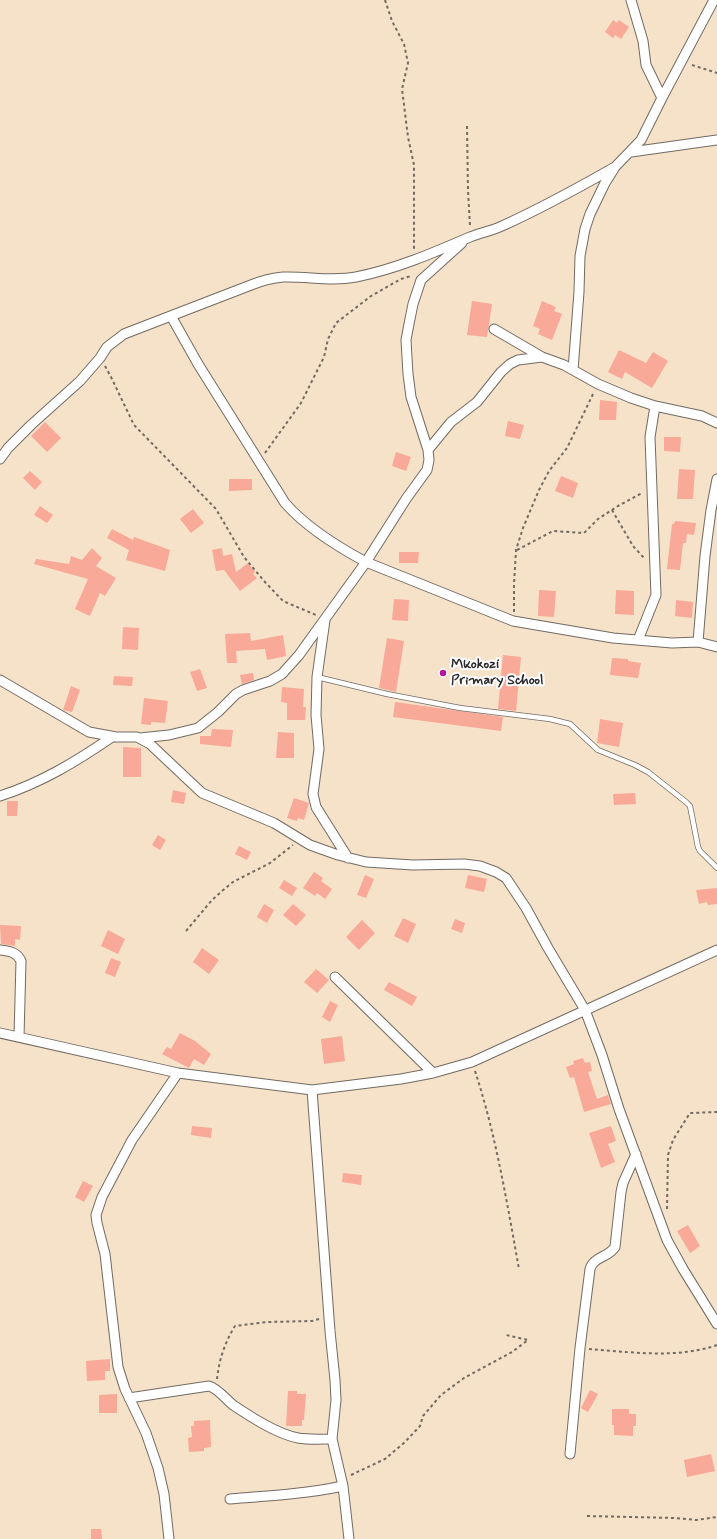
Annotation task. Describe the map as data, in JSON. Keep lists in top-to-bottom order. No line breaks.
{"places":["Mkokozi Primary School"]}
